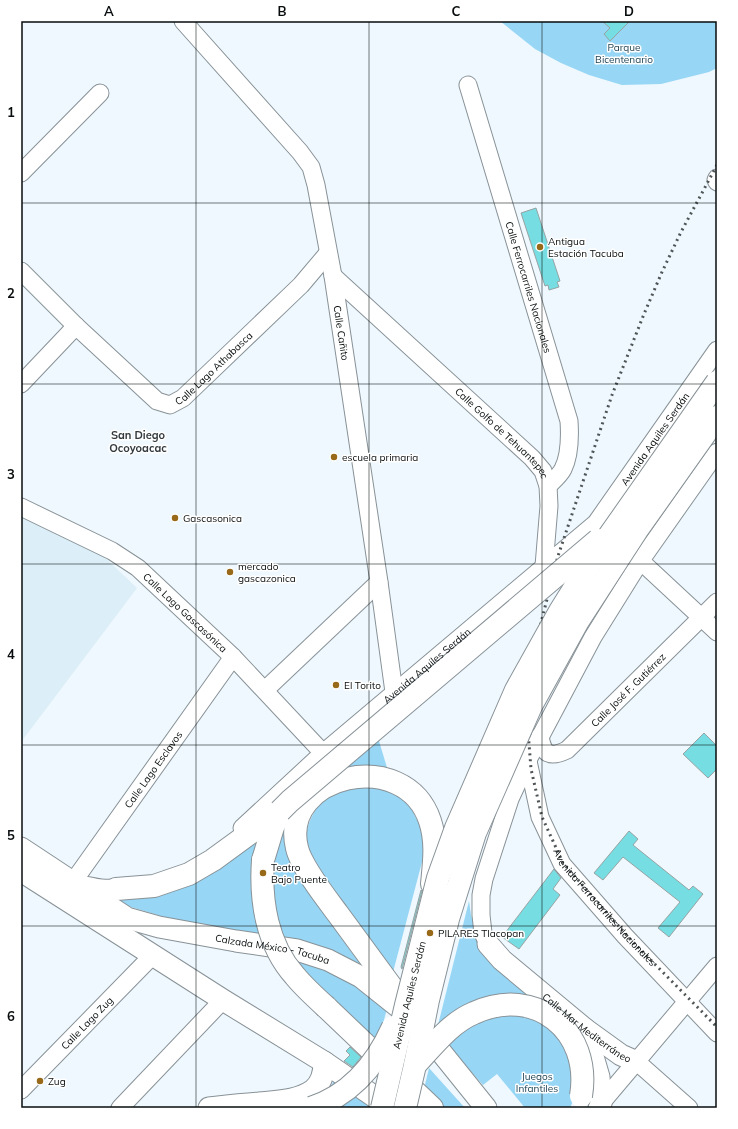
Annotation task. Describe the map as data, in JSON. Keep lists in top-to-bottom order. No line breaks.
{"streets":{"highway":["Avenida Aquiles Serdán"],"main road":["Calzada México - Tacuba","Calle Mar Mediterráneo"],"street":["Calle Ferrocarriles Nacionales","Calle Cañito","Calle Lago Athabasca","Calle Golfo de Tehuantepec","Calle Lago Gascasónica","Calle José F. Gutiérrez","Calle Lago Esclavos","Avenida Ferrocarriles Nacionales","Calle Lago Zug"]},"crossings":[["Calle Ferrocarriles Nacionales","Calle Golfo de Tehuantepec"],["Calle Cañito","Calle Lago Athabasca"],["Calle Cañito","Calle Golfo de Tehuantepec"],["Calle Cañito","Avenida Aquiles Serdán"],["Calle Golfo de Tehuantepec","Avenida Aquiles Serdán"],["Avenida Aquiles Serdán","Calle Lago Gascasónica"],["Avenida Aquiles Serdán","Calle Lago Esclavos"],["Avenida Aquiles Serdán","Calzada México - Tacuba"],["Calle Lago Gascasónica","Calle Lago Esclavos"],["Calle Lago Esclavos","Calzada México - Tacuba"]],"districts":["San Diego Ocoyoacac"],"parks":["Parque Bicentenario","Juegos Infantiles"],"places":["Antigua Estación Tacuba","escuela primaria","Gascasonica","mercado gascazonica","El Torito","Teatro Bajo Puente","PILARES Tlacopan","Zug"],"grid":{"columns":["A","B","C","D"],"rows":["1","2","3","4","5","6"]}}
